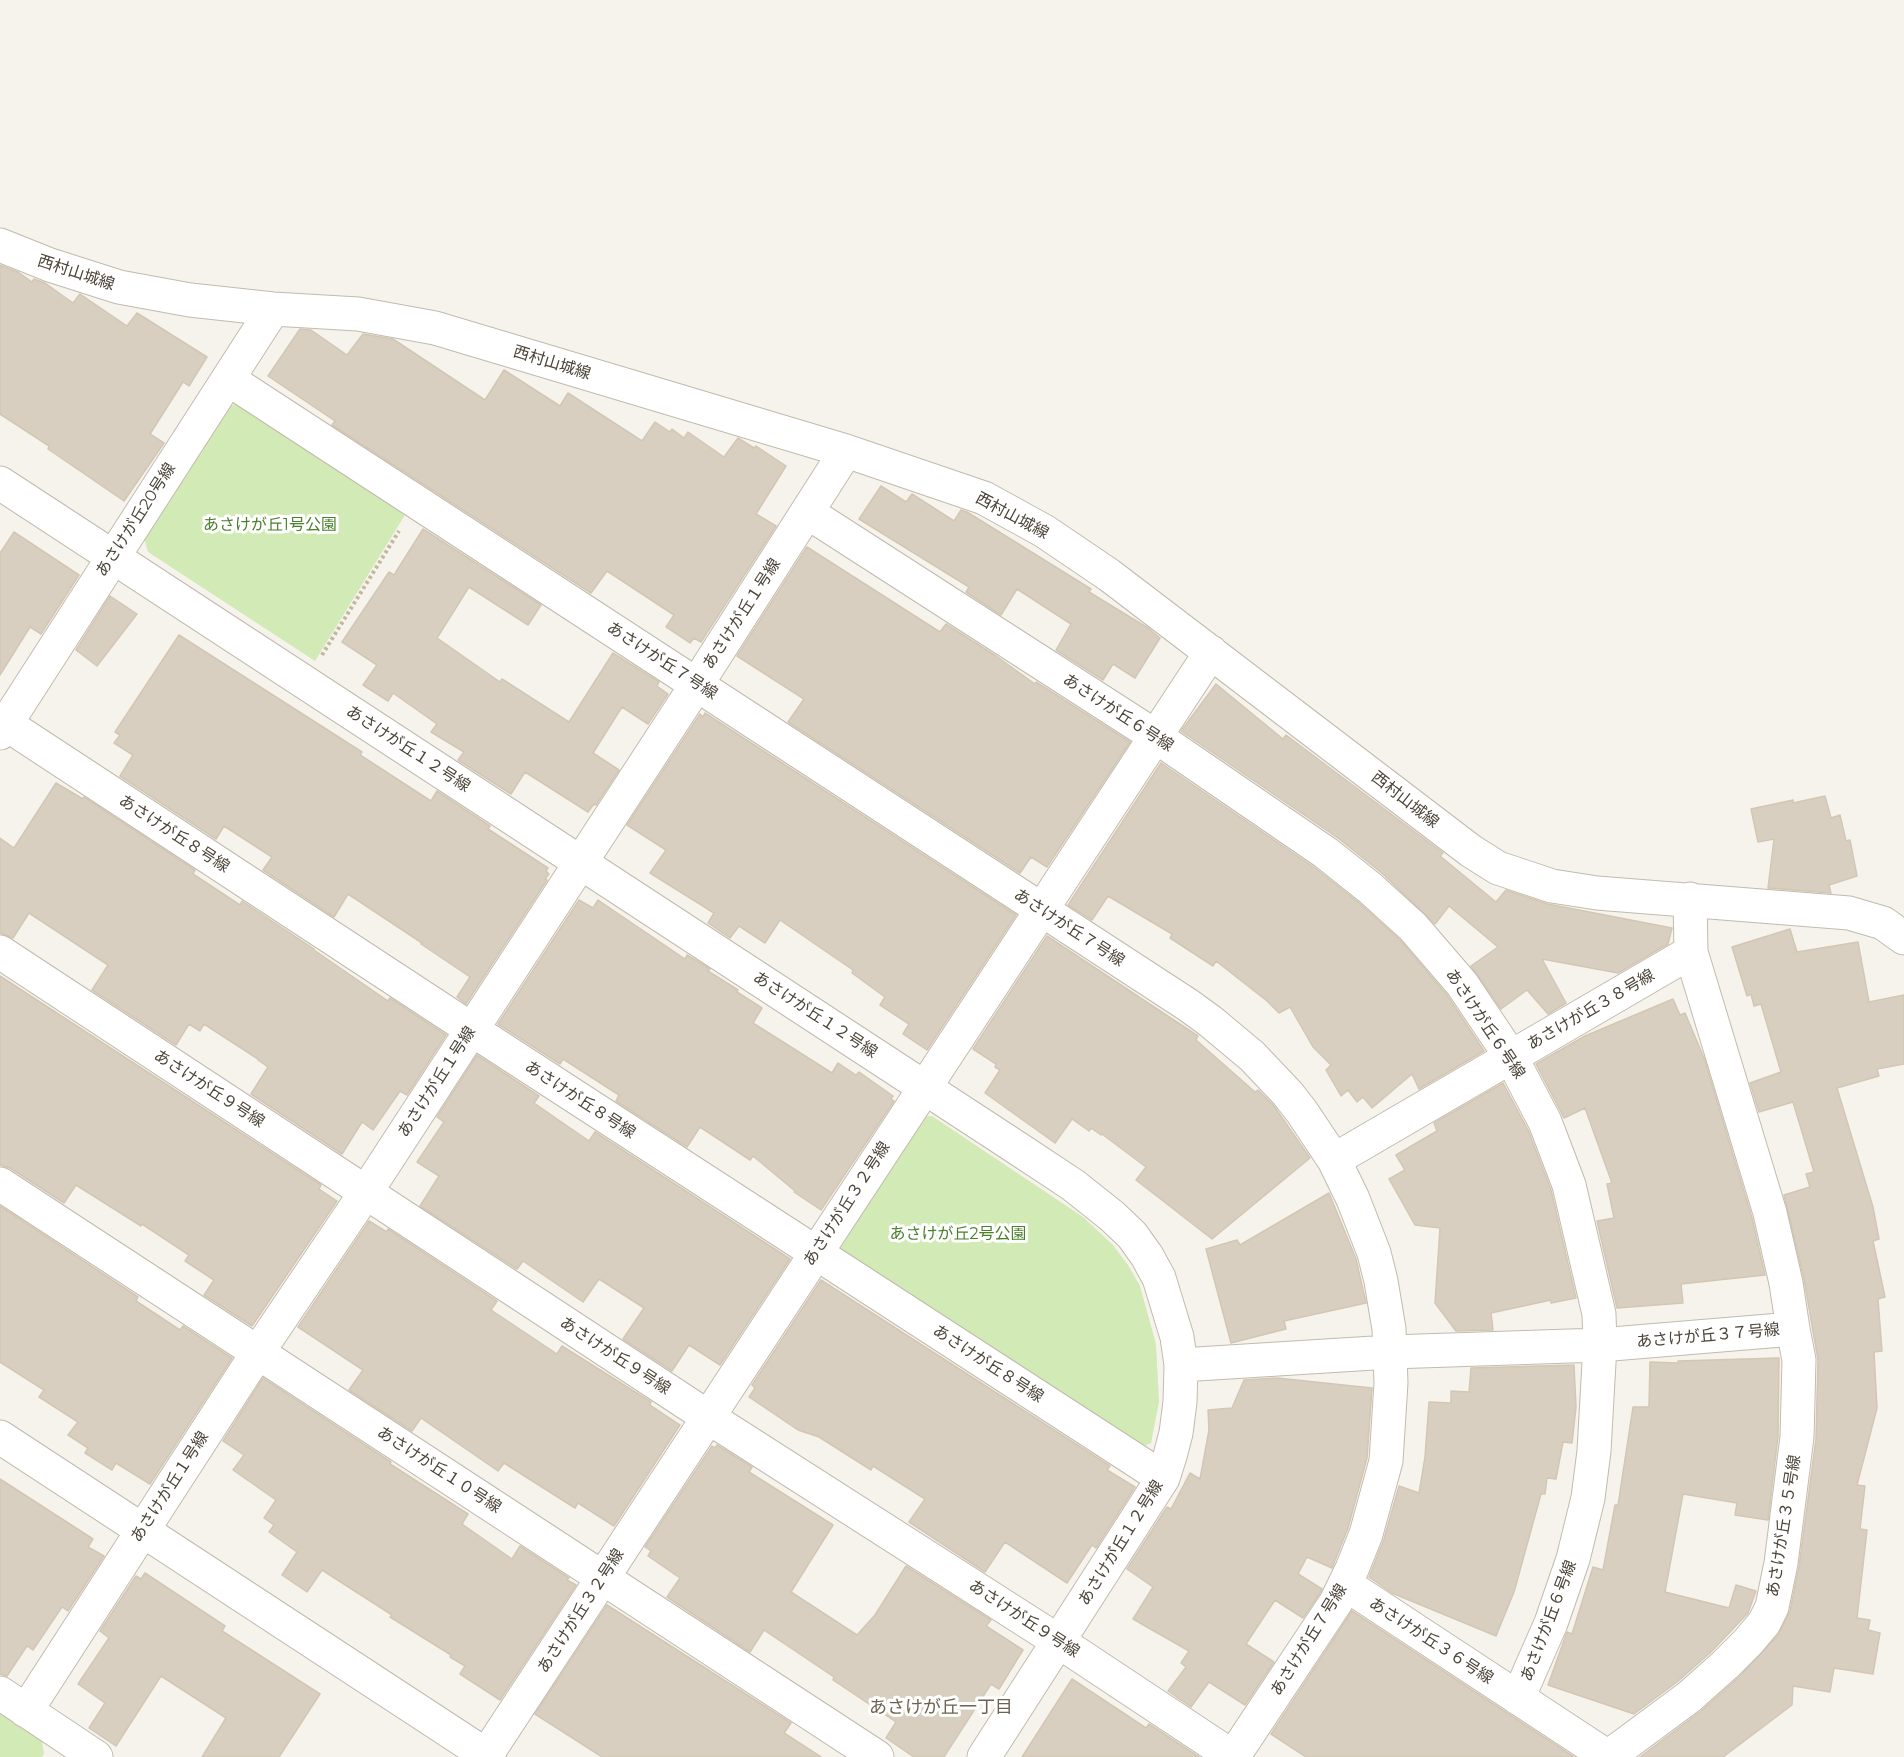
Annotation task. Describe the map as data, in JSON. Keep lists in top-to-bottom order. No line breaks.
{"streets":{"street":["西村山城線","あさけが丘20号線","あさけが丘１号線","あさけが丘７号線","あさけが丘６号線","あさけが丘１２号線","あさけが丘８号線","あさけが丘３８号線","あさけが丘９号線","あさけが丘３２号線","あさけが丘３７号線","あさけが丘１０号線","あさけが丘３５号線","あさけが丘３６号線"]},"crossings":[["西村山城線","あさけが丘20号線"],["西村山城線","あさけが丘１号線"],["西村山城線","あさけが丘３２号線"],["西村山城線","あさけが丘３７号線"],["あさけが丘20号線","あさけが丘７号線"],["あさけが丘20号線","あさけが丘１２号線"],["あさけが丘20号線","あさけが丘８号線"],["あさけが丘１号線","あさけが丘７号線"],["あさけが丘１号線","あさけが丘６号線"],["あさけが丘１号線","あさけが丘１２号線"],["あさけが丘１号線","あさけが丘８号線"],["あさけが丘１号線","あさけが丘９号線"],["あさけが丘１号線","あさけが丘１０号線"],["あさけが丘７号線","あさけが丘３８号線"],["あさけが丘７号線","あさけが丘９号線"],["あさけが丘７号線","あさけが丘３２号線"],["あさけが丘７号線","あさけが丘３７号線"],["あさけが丘７号線","あさけが丘３６号線"],["あさけが丘６号線","あさけが丘３８号線"],["あさけが丘６号線","あさけが丘３２号線"],["あさけが丘６号線","あさけが丘３７号線"],["あさけが丘６号線","あさけが丘３６号線"],["あさけが丘１２号線","あさけが丘８号線"],["あさけが丘１２号線","あさけが丘９号線"],["あさけが丘１２号線","あさけが丘３２号線"],["あさけが丘１２号線","あさけが丘３７号線"],["あさけが丘８号線","あさけが丘３２号線"],["あさけが丘３８号線","あさけが丘３７号線"],["あさけが丘９号線","あさけが丘３２号線"],["あさけが丘３２号線","あさけが丘１０号線"],["あさけが丘３７号線","あさけが丘３５号線"],["あさけが丘３５号線","あさけが丘３６号線"]],"districts":["あさけが丘一丁目"],"parks":["あさけが丘1号公園","あさけが丘2号公園"]}
